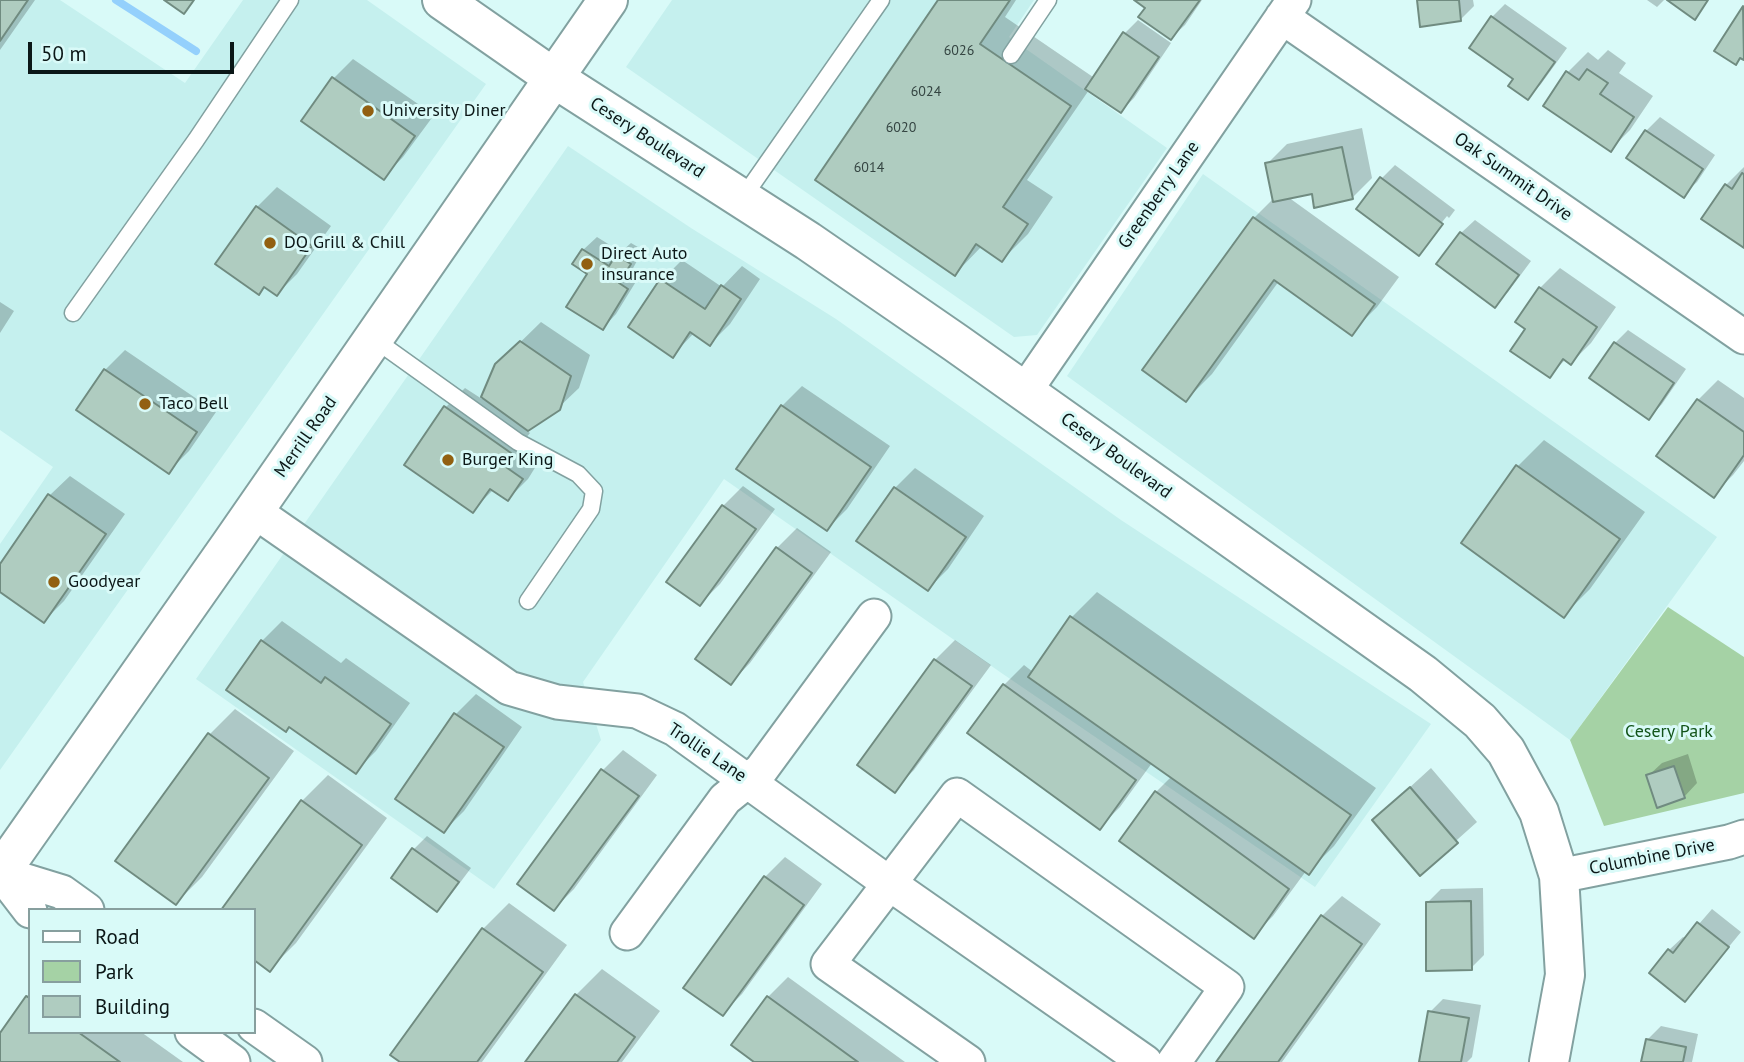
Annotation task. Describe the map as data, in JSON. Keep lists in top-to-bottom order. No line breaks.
{"streets":{"main road":["Cesery Boulevard","Merrill Road"],"street":["Oak Summit Drive","Greenberry Lane","Trollie Lane","Columbine Drive"]},"crossings":[["Cesery Boulevard","Greenberry Lane"],["Cesery Boulevard","Merrill Road"],["Cesery Boulevard","Columbine Drive"],["Oak Summit Drive","Greenberry Lane"],["Merrill Road","Trollie Lane"]],"parks":["Cesery Park"],"places":["University Diner","DQ Grill & Chill","Direct Auto insurance","Taco Bell","Burger King","Goodyear"],"house_numbers":["6026","6024","6020","6014"],"legend":["Road","Park","Building"],"scale_bar":"50 m"}
